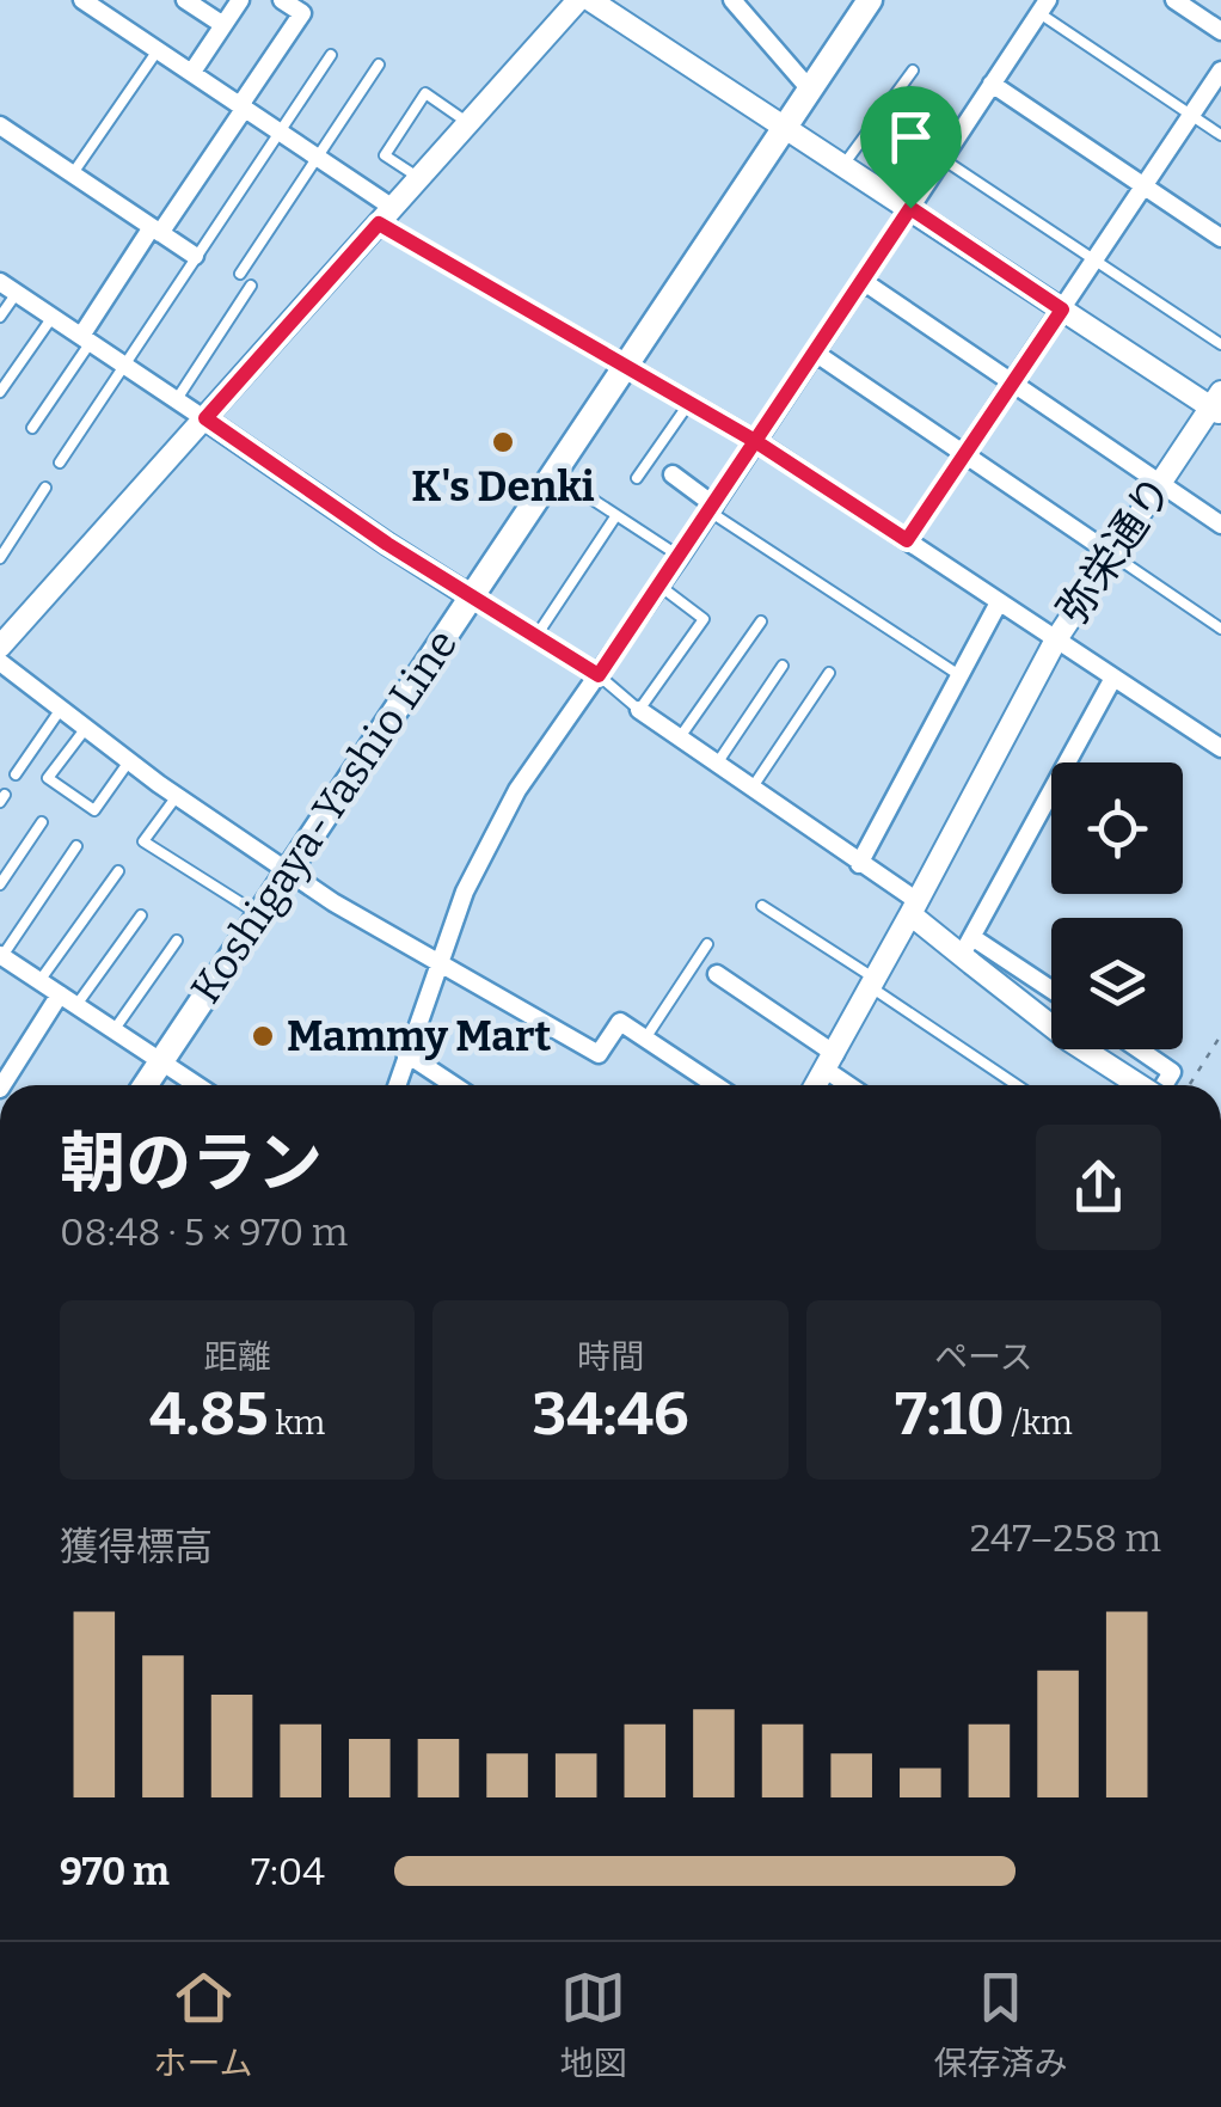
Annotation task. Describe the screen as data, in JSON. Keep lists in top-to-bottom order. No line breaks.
{"streets":{"main road":["Koshigaya-Yashio Line"],"street":["弥栄通り"]},"crossings":[["弥栄通り","Koshigaya-Yashio Line"]],"places":["K's Denki","Mammy Mart"],"page":{"heading":["朝のラン","08:48 · 5 × 970 m"],"stats":[["距離","4.85 km"],["時間","34:46"],["ペース","7:10 /km"]],"chart":["獲得標高","247–258 m"],"list":[{"name":"970 m","note":"7:04"}],"tabs":["ホーム","地図","保存済み"]}}
